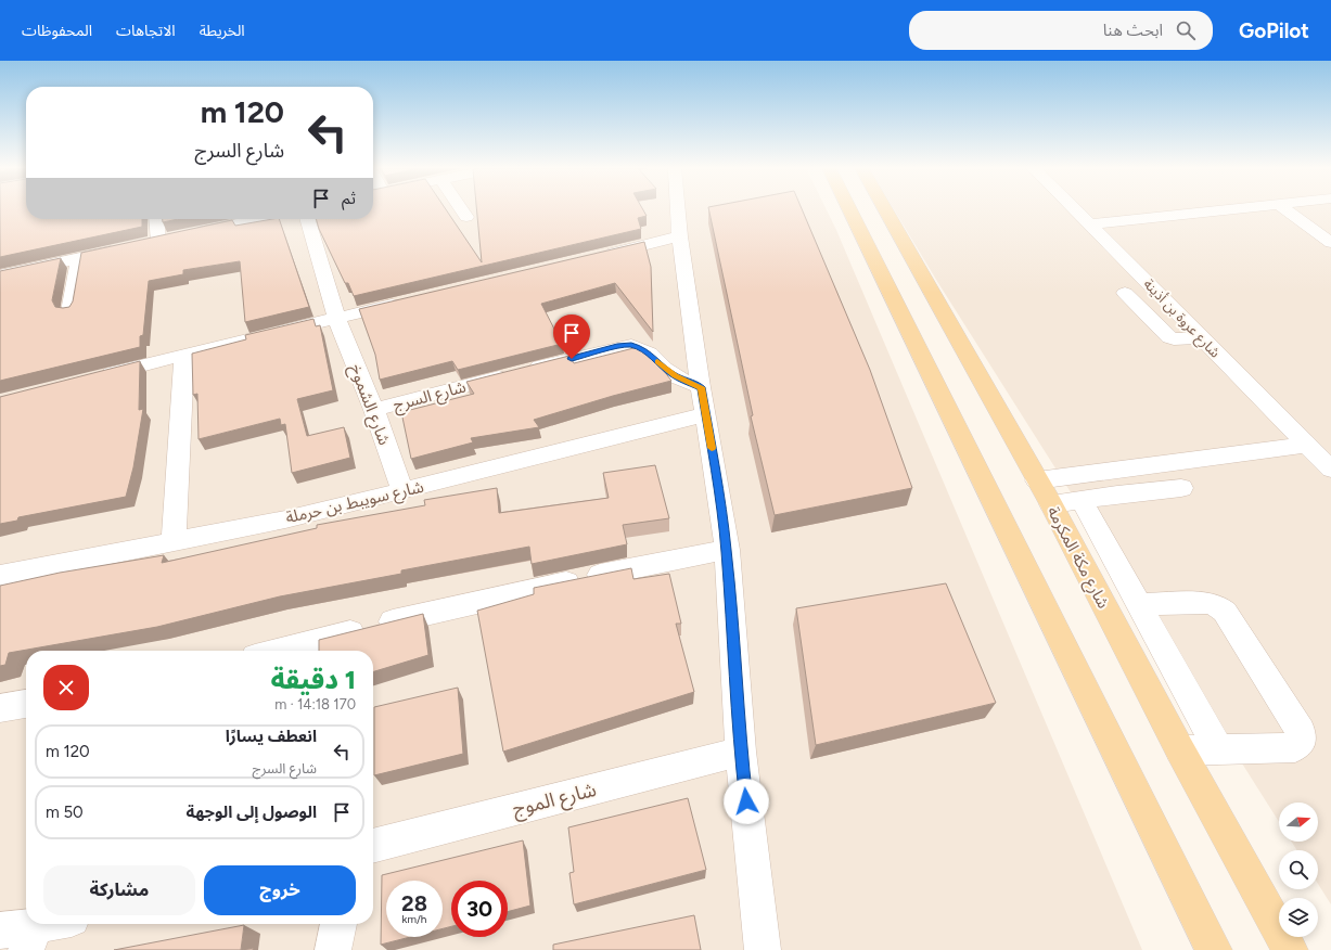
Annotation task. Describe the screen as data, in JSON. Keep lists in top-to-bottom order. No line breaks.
{"streets":{"main road":["شارع مكة المكرمة"],"street":["شارع عروة بن أذينة","شارع السرج","شارع الشموخ","شارع سويبط بن حرملة","شارع الموج"]},"crossings":[["شارع السرج","شارع الشموخ"],["شارع الشموخ","شارع سويبط بن حرملة"]],"north":"right","page":{"header":"GoPilot","search":"ابحث هنا","nav":["الخريطة","الاتجاهات","المحفوظات"],"turn":["120 m","شارع السرج"],"then":"ثم","heading":["1 دقيقة","170 m · 14:18"],"list":[{"name":"انعطف يسارًا","note":"شارع السرج","value":"120 m"},{"name":"الوصول إلى الوجهة","value":"50 m"}],"buttons":["خروج","مشاركة"],"speed":"28 km/h","limit":"30"}}
